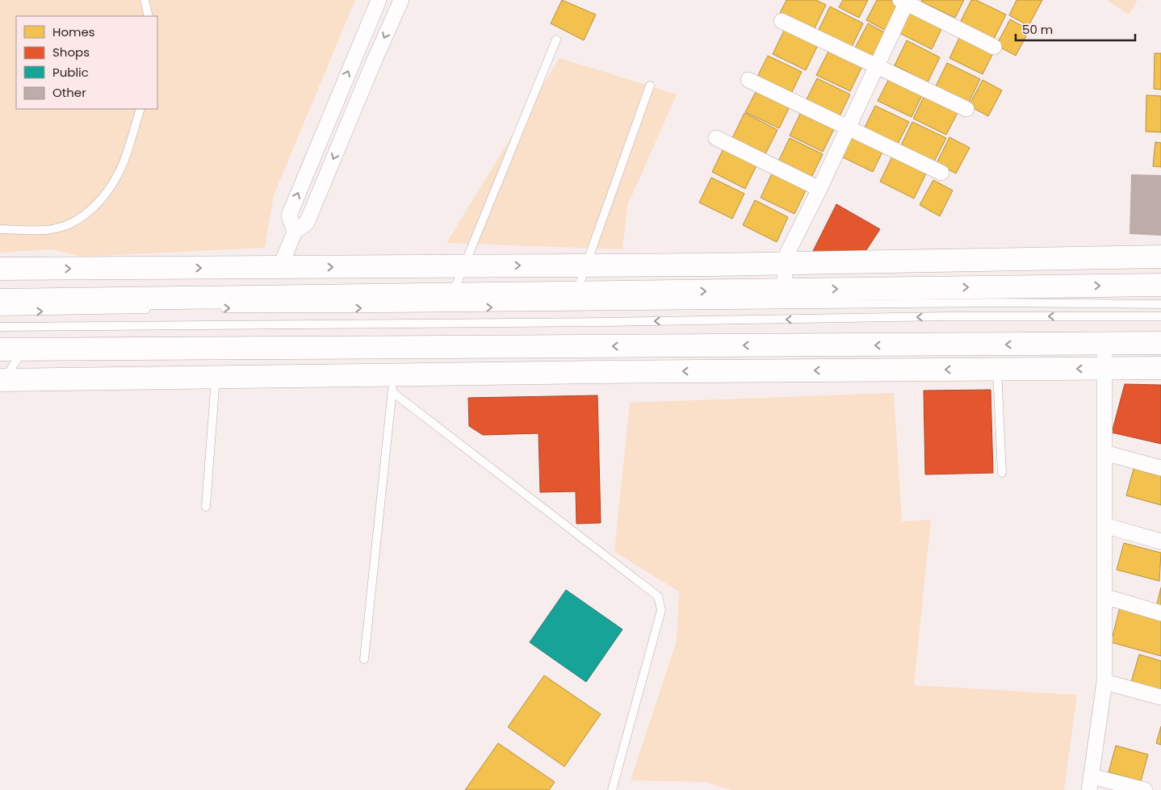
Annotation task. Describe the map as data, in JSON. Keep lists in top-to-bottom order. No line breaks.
{"legend":["Homes","Shops","Public","Other"],"scale_bar":"50 m"}
